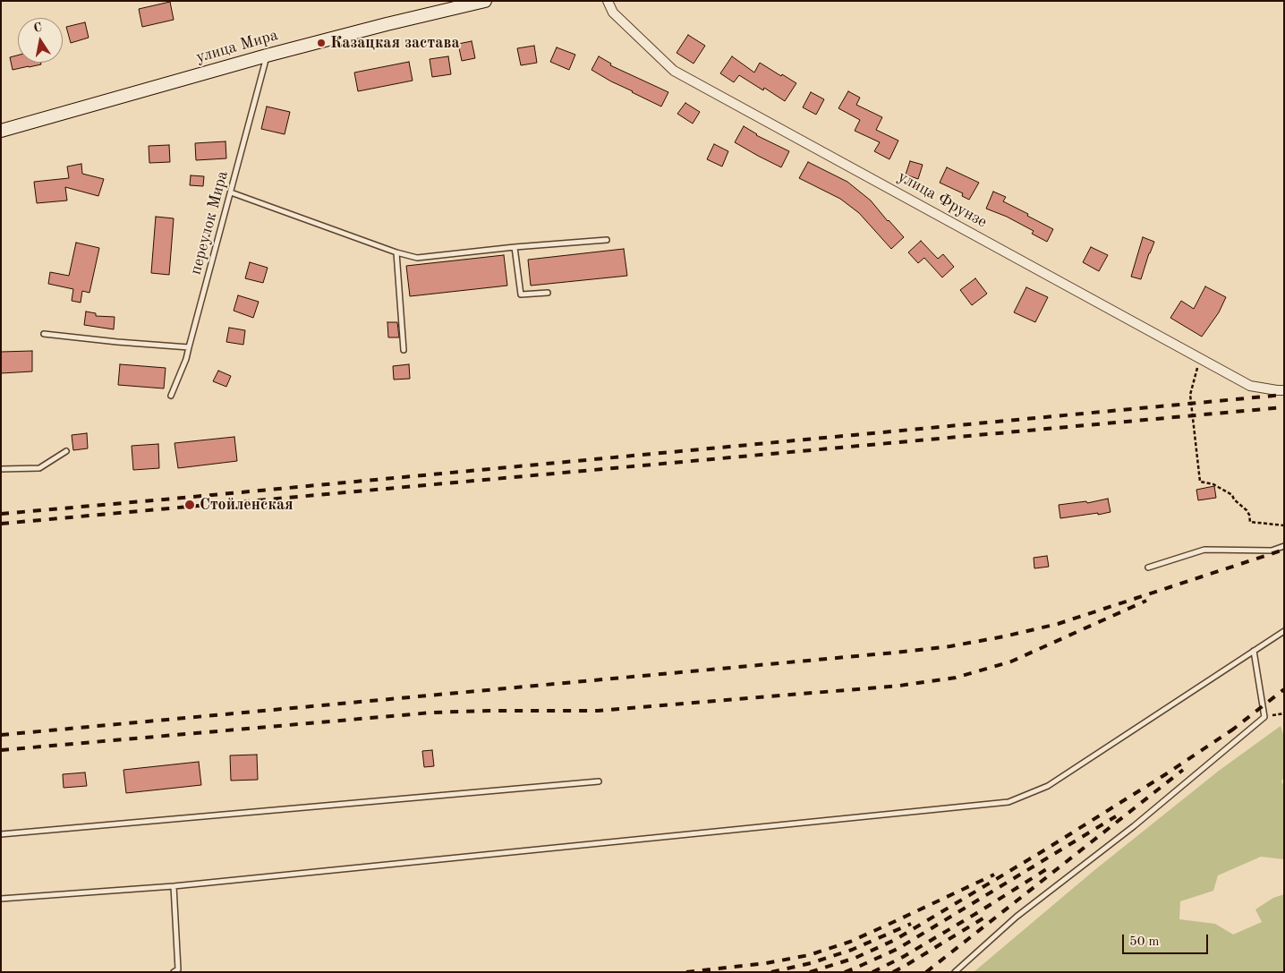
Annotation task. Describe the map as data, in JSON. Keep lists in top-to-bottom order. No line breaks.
{"streets":{"main road":["улица Мира"],"street":["улица Фрунзе"],"lane":["переулок Мира"]},"crossings":[["улица Мира","переулок Мира"]],"places":["Казацкая застава","Стойленская"],"scale_bar":"50 m","north":"top"}
